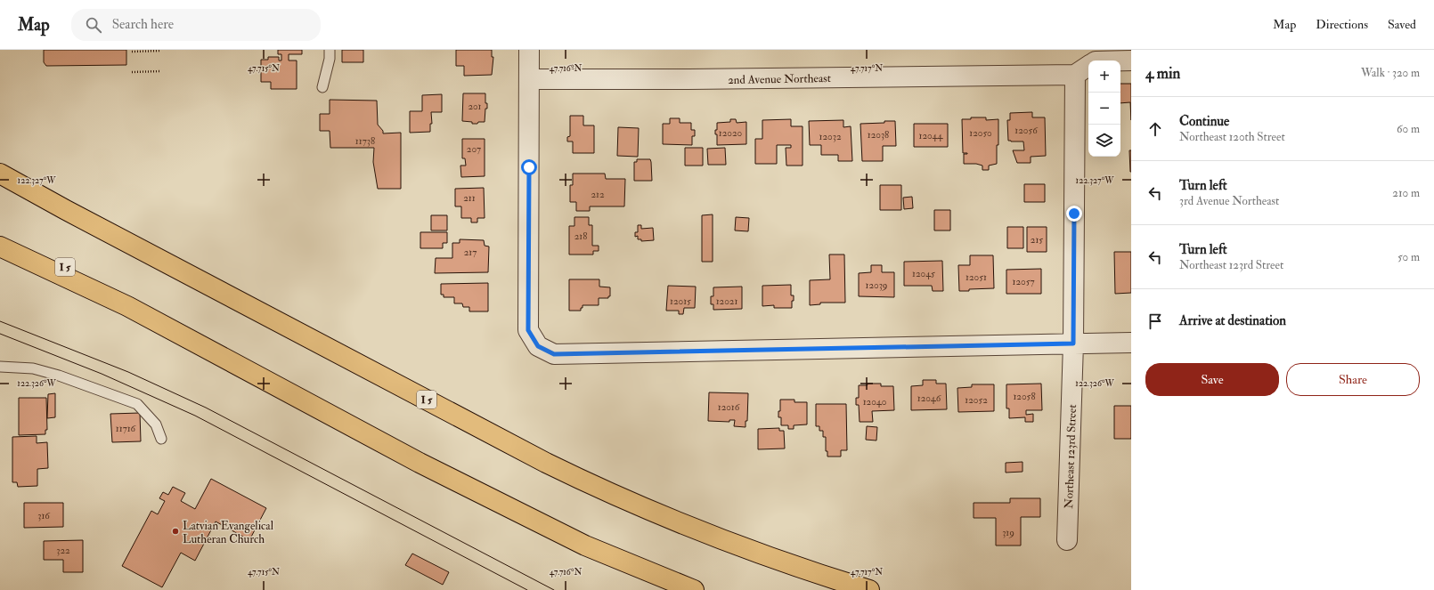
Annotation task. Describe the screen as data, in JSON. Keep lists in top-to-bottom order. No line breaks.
{"streets":{"highway":["I 5"],"street":["2nd Avenue Northeast","Northeast 123rd Street"]},"crossings":[["2nd Avenue Northeast","Northeast 123rd Street"]],"places":["Latvian Evangelical Lutheran Church"],"house_numbers":["201","12056","12020","12050","12038","12044","12032","11738","207","212","211","218","215","217","12045","12051","12057","12039","12015","12021","12058","12046","12052","12040","12016","11716","316","319","322"],"page":{"header":"Map","search":"Search here","nav":["Map","Directions","Saved"],"heading":["4 min","Walk · 320 m"],"map_buttons":["+","−"],"list":[["Continue","Northeast 120th Street","60 m"],["Turn left","3rd Avenue Northeast","210 m"],["Turn left","Northeast 123rd Street","50 m"],"Arrive at destination"],"buttons":["Save","Share"]},"coordinates":["47.715°N","47.716°N","47.717°N","122.327°W","122.326°W"]}
